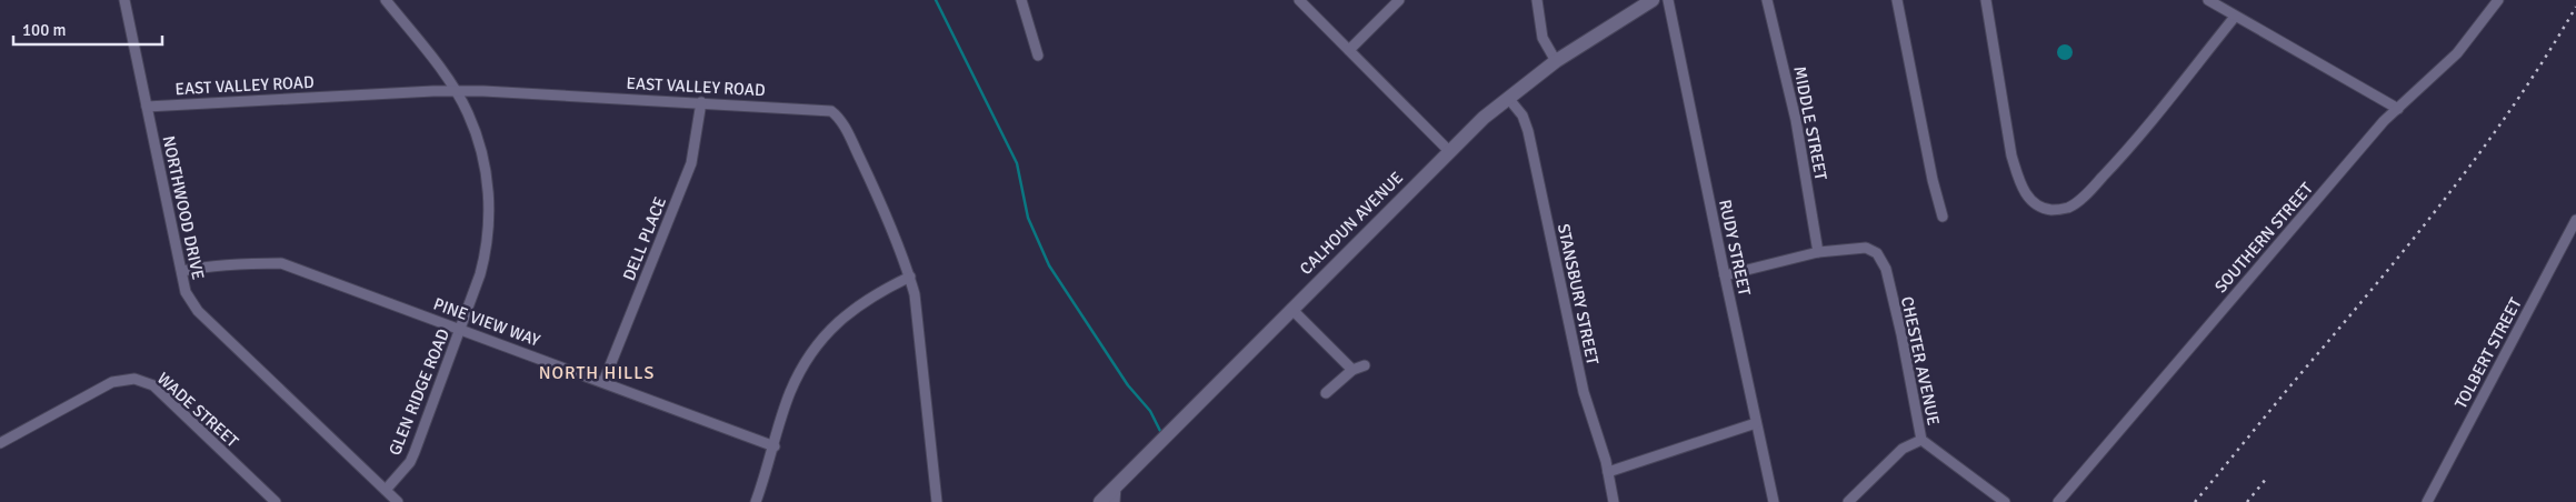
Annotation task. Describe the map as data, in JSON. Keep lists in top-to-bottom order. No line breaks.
{"streets":{"street":["EAST VALLEY ROAD","MIDDLE STREET","NORTHWOOD DRIVE","CALHOUN AVENUE","SOUTHERN STREET","DELL PLACE","RUDY STREET","STANSBURY STREET","PINE VIEW WAY","TOLBERT STREET","CHESTER AVENUE","GLEN RIDGE ROAD","WADE STREET"]},"crossings":[["EAST VALLEY ROAD","NORTHWOOD DRIVE"],["EAST VALLEY ROAD","DELL PLACE"],["EAST VALLEY ROAD","GLEN RIDGE ROAD"],["MIDDLE STREET","CHESTER AVENUE"],["NORTHWOOD DRIVE","PINE VIEW WAY"],["NORTHWOOD DRIVE","GLEN RIDGE ROAD"],["CALHOUN AVENUE","STANSBURY STREET"],["DELL PLACE","PINE VIEW WAY"],["PINE VIEW WAY","GLEN RIDGE ROAD"]],"districts":["NORTH HILLS"],"scale_bar":"100 m"}
